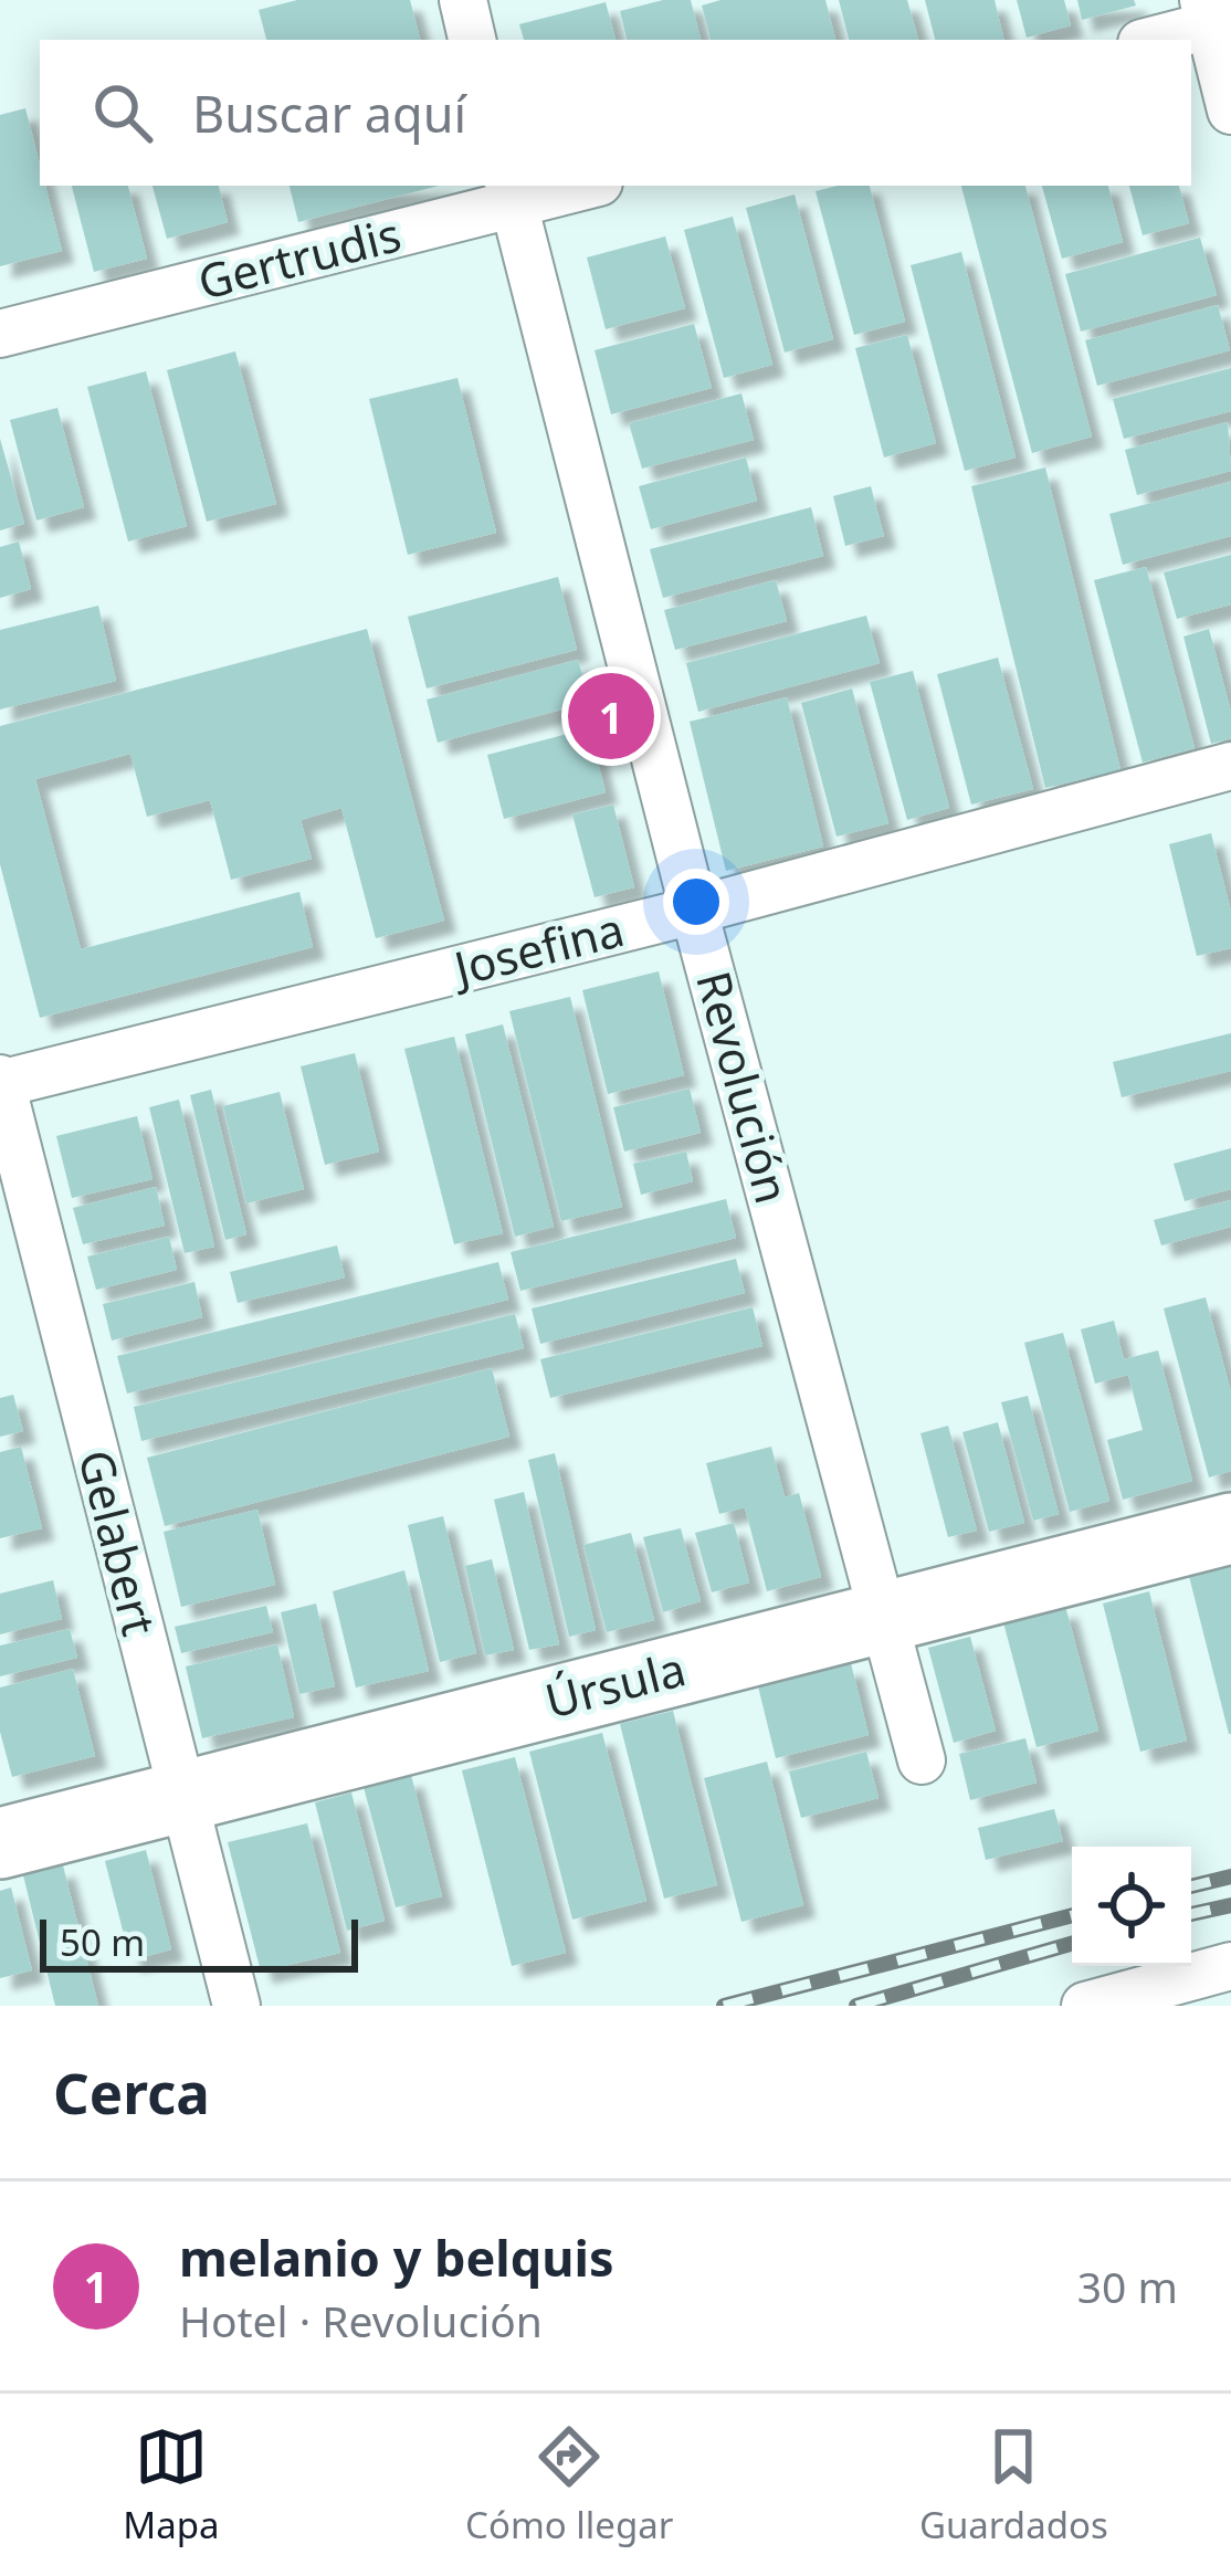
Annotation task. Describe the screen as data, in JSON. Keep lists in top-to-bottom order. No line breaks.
{"streets":{"street":["Gertrudis","Josefina","Revolución","Gelabert","Úrsula"]},"crossings":[["Gertrudis","Revolución"],["Josefina","Revolución"],["Josefina","Gelabert"],["Revolución","Úrsula"],["Gelabert","Úrsula"]],"scale_bar":"50 m","page":{"search":"Buscar aquí","pins":"1","scale":"50 m","heading":"Cerca","list":[{"mark":"1","name":"melanio y belquis","note":"Hotel · Revolución","value":"30 m"}],"nav":["Mapa","Cómo llegar","Guardados"]}}
